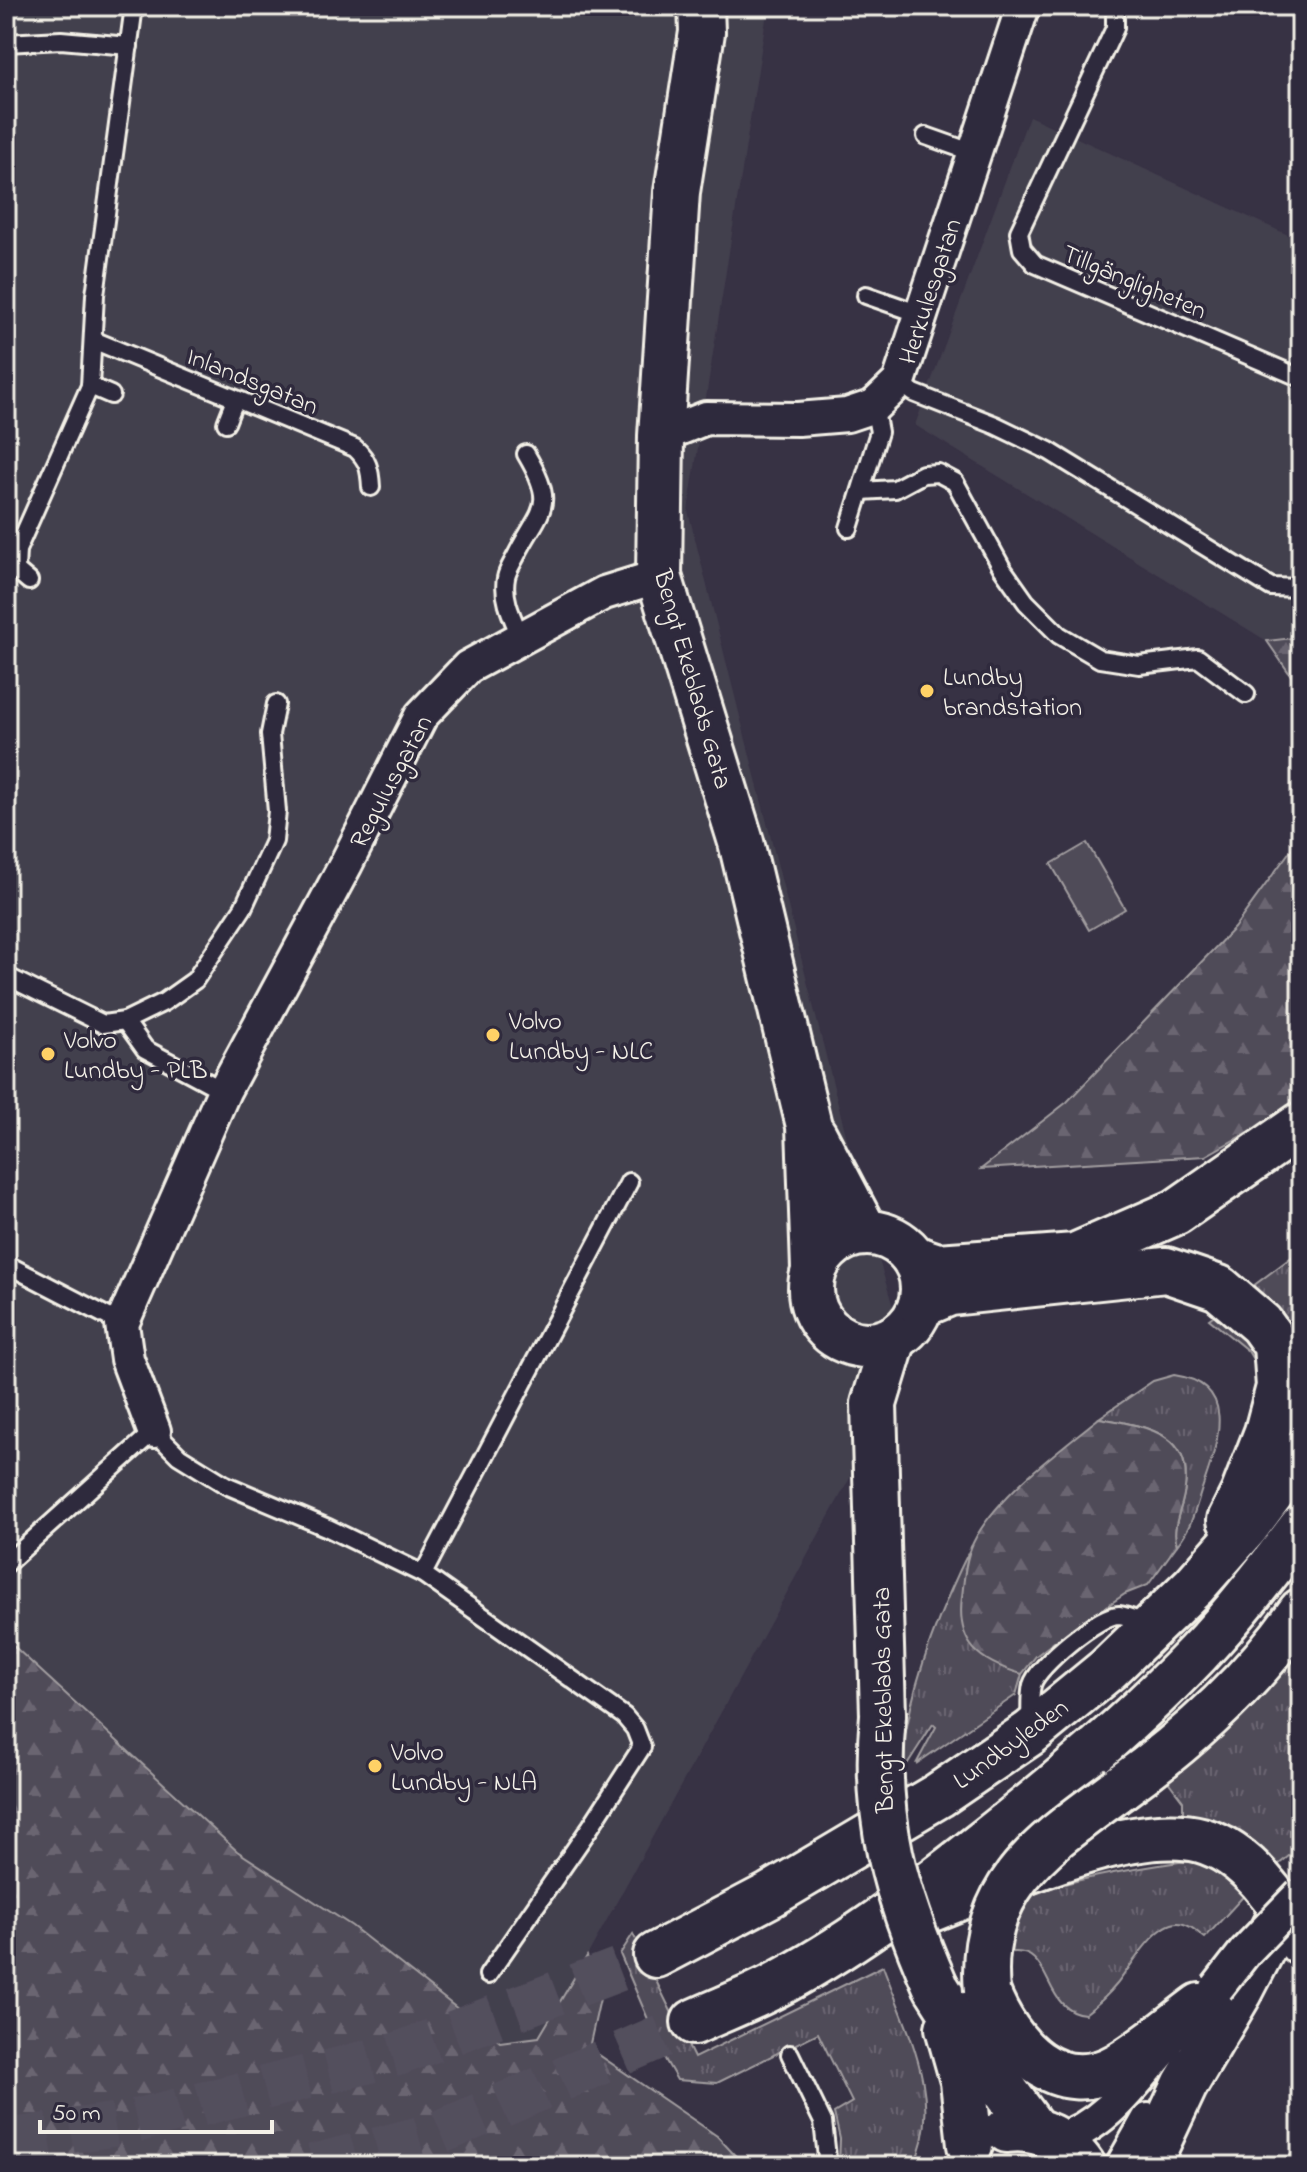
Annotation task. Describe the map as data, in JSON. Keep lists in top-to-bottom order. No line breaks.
{"streets":{"main road":["Bengt Ekeblads Gata","Lundbyleden"],"street":["Herkulesgatan","Regulusgatan"],"lane":["Tillgängligheten","Inlandsgatan"]},"crossings":[["Herkulesgatan","Bengt Ekeblads Gata"],["Bengt Ekeblads Gata","Regulusgatan"]],"places":["Lundby brandstation","Volvo Lundby - NLC","Volvo Lundby - PLB","Volvo Lundby - NLA"],"scale_bar":"50 m"}
